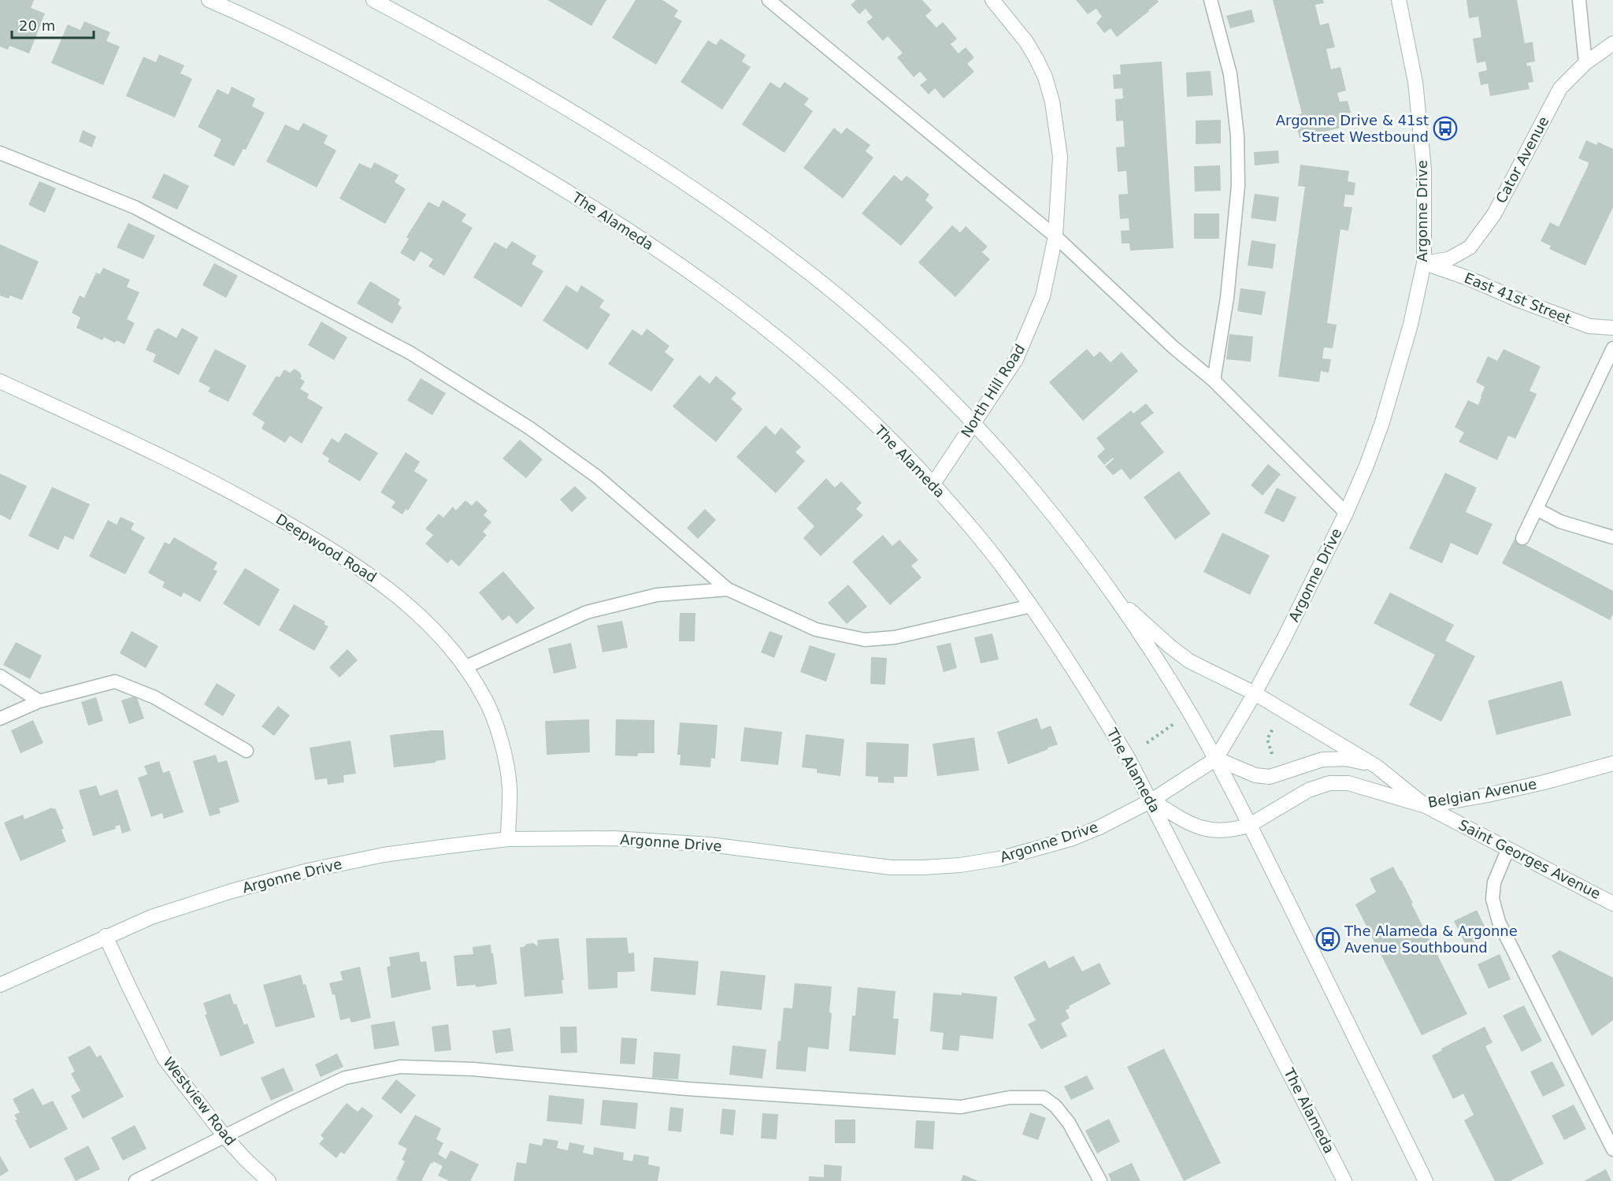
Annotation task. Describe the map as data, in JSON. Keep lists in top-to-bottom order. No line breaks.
{"streets":{"main road":["Cator Avenue","Argonne Drive","The Alameda","East 41st Street","North Hill Road","Deepwood Road","Belgian Avenue","Saint Georges Avenue","Westview Road"]},"crossings":[["Cator Avenue","Argonne Drive"],["Cator Avenue","East 41st Street"],["Argonne Drive","The Alameda"],["Argonne Drive","East 41st Street"],["Argonne Drive","Deepwood Road"],["Argonne Drive","Belgian Avenue"],["Argonne Drive","Saint Georges Avenue"],["Argonne Drive","Westview Road"],["The Alameda","North Hill Road"],["The Alameda","Belgian Avenue"],["Belgian Avenue","Saint Georges Avenue"]],"places":{"bus stop":["Argonne Drive & 41st Street Westbound","The Alameda & Argonne Avenue Southbound"]},"scale_bar":"20 m"}
